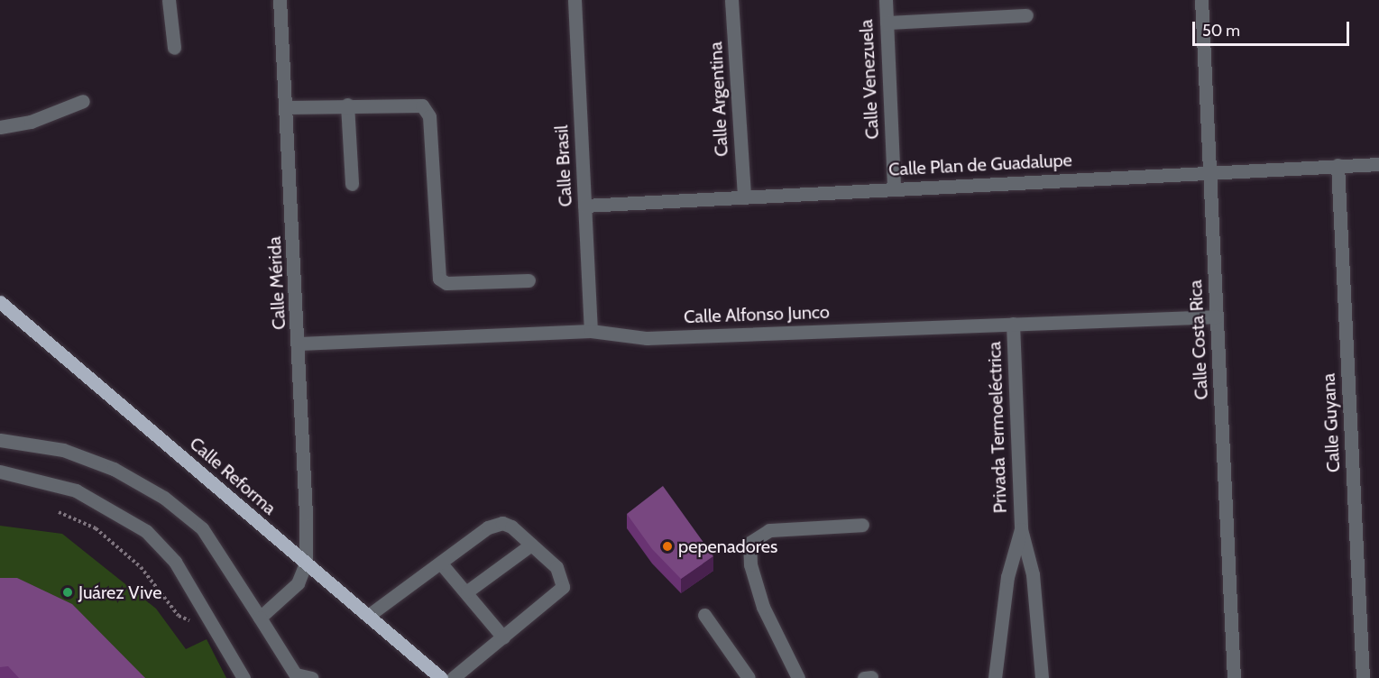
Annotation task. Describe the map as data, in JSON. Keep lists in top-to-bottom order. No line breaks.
{"streets":{"main road":["Calle Reforma"],"street":["Calle Venezuela","Calle Argentina","Calle Plan de Guadalupe","Calle Brasil","Calle Mérida","Calle Alfonso Junco","Calle Costa Rica","Calle Guyana","Privada Termoeléctrica"]},"crossings":[["Calle Venezuela","Calle Plan de Guadalupe"],["Calle Argentina","Calle Plan de Guadalupe"],["Calle Plan de Guadalupe","Calle Brasil"],["Calle Plan de Guadalupe","Calle Costa Rica"],["Calle Plan de Guadalupe","Calle Guyana"],["Calle Brasil","Calle Alfonso Junco"],["Calle Mérida","Calle Alfonso Junco"],["Calle Mérida","Calle Reforma"],["Calle Alfonso Junco","Calle Costa Rica"],["Calle Alfonso Junco","Privada Termoeléctrica"]],"places":["pepenadores","Juárez Vive"],"scale_bar":"50 m"}
